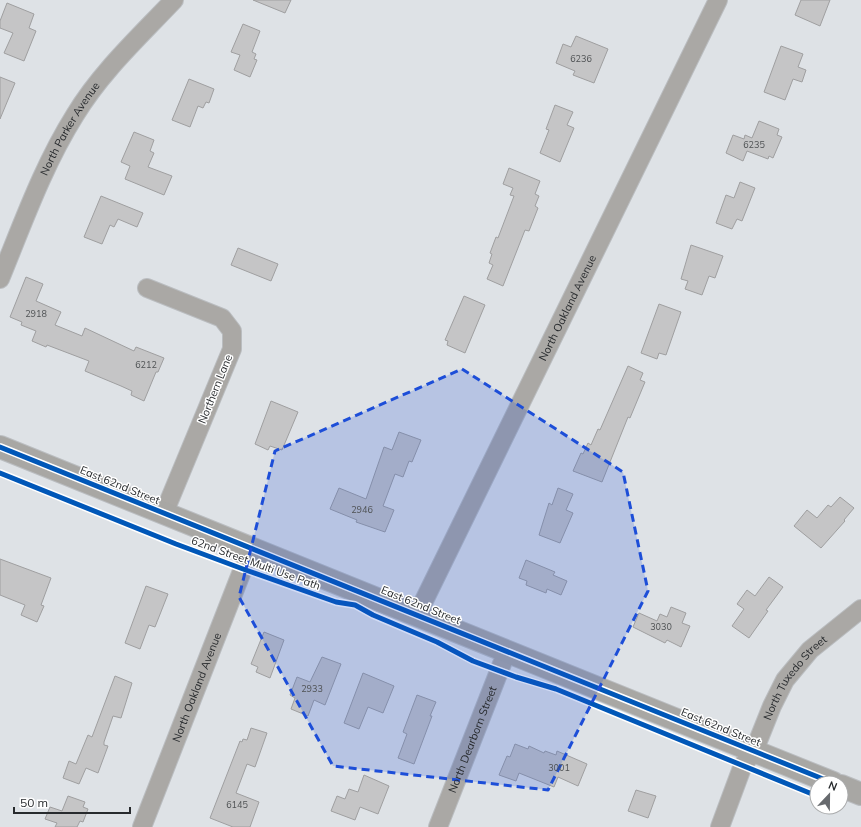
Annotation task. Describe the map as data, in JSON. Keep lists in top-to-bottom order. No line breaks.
{"streets":{"street":["North Parker Avenue","North Oakland Avenue","Northern Lane","East 62nd Street","North Tuxedo Street","North Dearborn Street"],"cycle path":["62nd Street Multi Use Path"]},"crossings":[["North Oakland Avenue","East 62nd Street"],["Northern Lane","East 62nd Street"],["East 62nd Street","North Tuxedo Street"],["East 62nd Street","North Dearborn Street"]],"house_numbers":["6236","6235","2918","6212","2946","3030","2933","3001","6145"],"scale_bar":"50 m","north":"top"}
